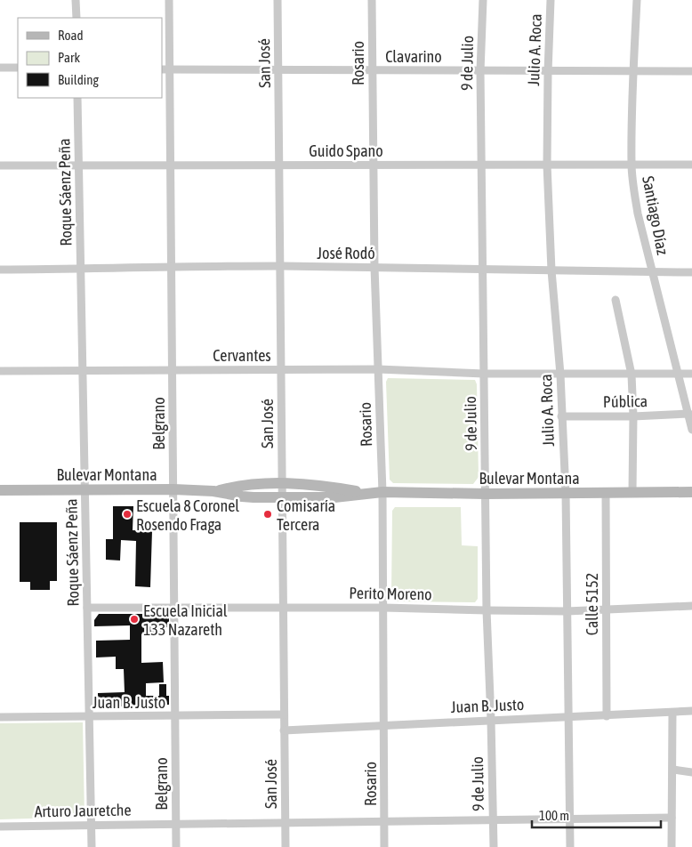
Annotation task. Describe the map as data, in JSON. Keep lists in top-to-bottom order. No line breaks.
{"streets":{"main road":["Bulevar Montana"],"street":["Julio A. Roca","Clavarino","San José","Rosario","9 de Julio","Guido Spano","Roque Sáenz Peña","Santiago Díaz","José Rodó","Cervantes","Pública","Belgrano","Perito Moreno","Calle 5152","Juan B. Justo","Arturo Jauretche"]},"crossings":[["Julio A. Roca","Clavarino"],["Julio A. Roca","Guido Spano"],["Julio A. Roca","José Rodó"],["Julio A. Roca","Cervantes"],["Julio A. Roca","Pública"],["Julio A. Roca","Bulevar Montana"],["Julio A. Roca","Perito Moreno"],["Julio A. Roca","Juan B. Justo"],["Julio A. Roca","Arturo Jauretche"],["Clavarino","San José"],["Clavarino","Rosario"],["Clavarino","9 de Julio"],["Clavarino","Santiago Díaz"],["Clavarino","Belgrano"],["San José","Guido Spano"],["San José","José Rodó"],["San José","Cervantes"],["San José","Bulevar Montana"],["San José","Perito Moreno"],["San José","Juan B. Justo"],["San José","Arturo Jauretche"],["Rosario","Guido Spano"],["Rosario","José Rodó"],["Rosario","Cervantes"],["Rosario","Bulevar Montana"],["Rosario","Perito Moreno"],["Rosario","Juan B. Justo"],["Rosario","Arturo Jauretche"],["9 de Julio","Guido Spano"],["9 de Julio","José Rodó"],["9 de Julio","Cervantes"],["9 de Julio","Bulevar Montana"],["9 de Julio","Perito Moreno"],["9 de Julio","Juan B. Justo"],["9 de Julio","Arturo Jauretche"],["Guido Spano","Roque Sáenz Peña"],["Guido Spano","Santiago Díaz"],["Guido Spano","Belgrano"],["Roque Sáenz Peña","José Rodó"],["Roque Sáenz Peña","Cervantes"],["Roque Sáenz Peña","Bulevar Montana"],["Roque Sáenz Peña","Perito Moreno"],["Roque Sáenz Peña","Juan B. Justo"],["Roque Sáenz Peña","Arturo Jauretche"],["Santiago Díaz","José Rodó"],["Santiago Díaz","Cervantes"],["Santiago Díaz","Pública"],["José Rodó","Belgrano"],["Cervantes","Belgrano"],["Belgrano","Bulevar Montana"],["Belgrano","Perito Moreno"],["Belgrano","Juan B. Justo"],["Belgrano","Arturo Jauretche"],["Bulevar Montana","Calle 5152"],["Perito Moreno","Calle 5152"],["Calle 5152","Juan B. Justo"]],"places":["Escuela 8 Coronel Rosendo Fraga","Comisaría Tercera","Escuela Inicial 133 Nazareth"],"legend":["Road","Park","Building"],"scale_bar":"100 m"}
